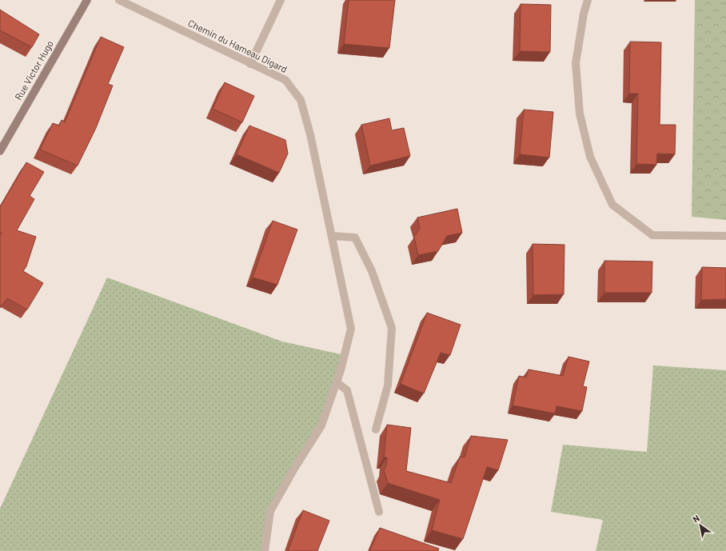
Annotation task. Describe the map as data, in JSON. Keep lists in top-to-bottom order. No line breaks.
{"streets":{"main road":["Rue Victor Hugo"],"street":["Chemin du Hameau Digard"]},"north":"top left"}
